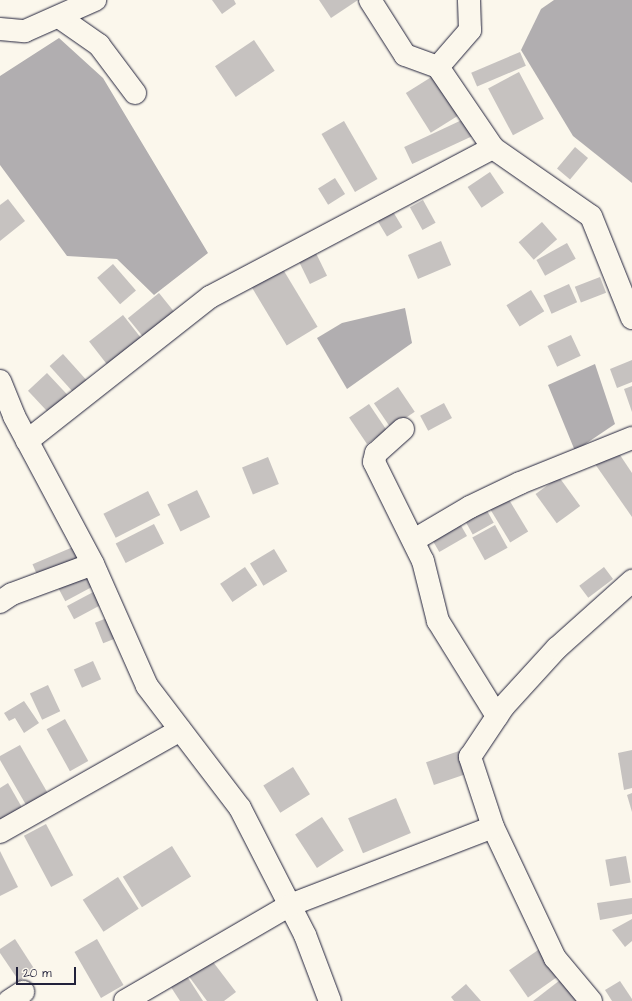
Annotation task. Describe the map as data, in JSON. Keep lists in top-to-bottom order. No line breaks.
{"scale_bar":"20 m"}
